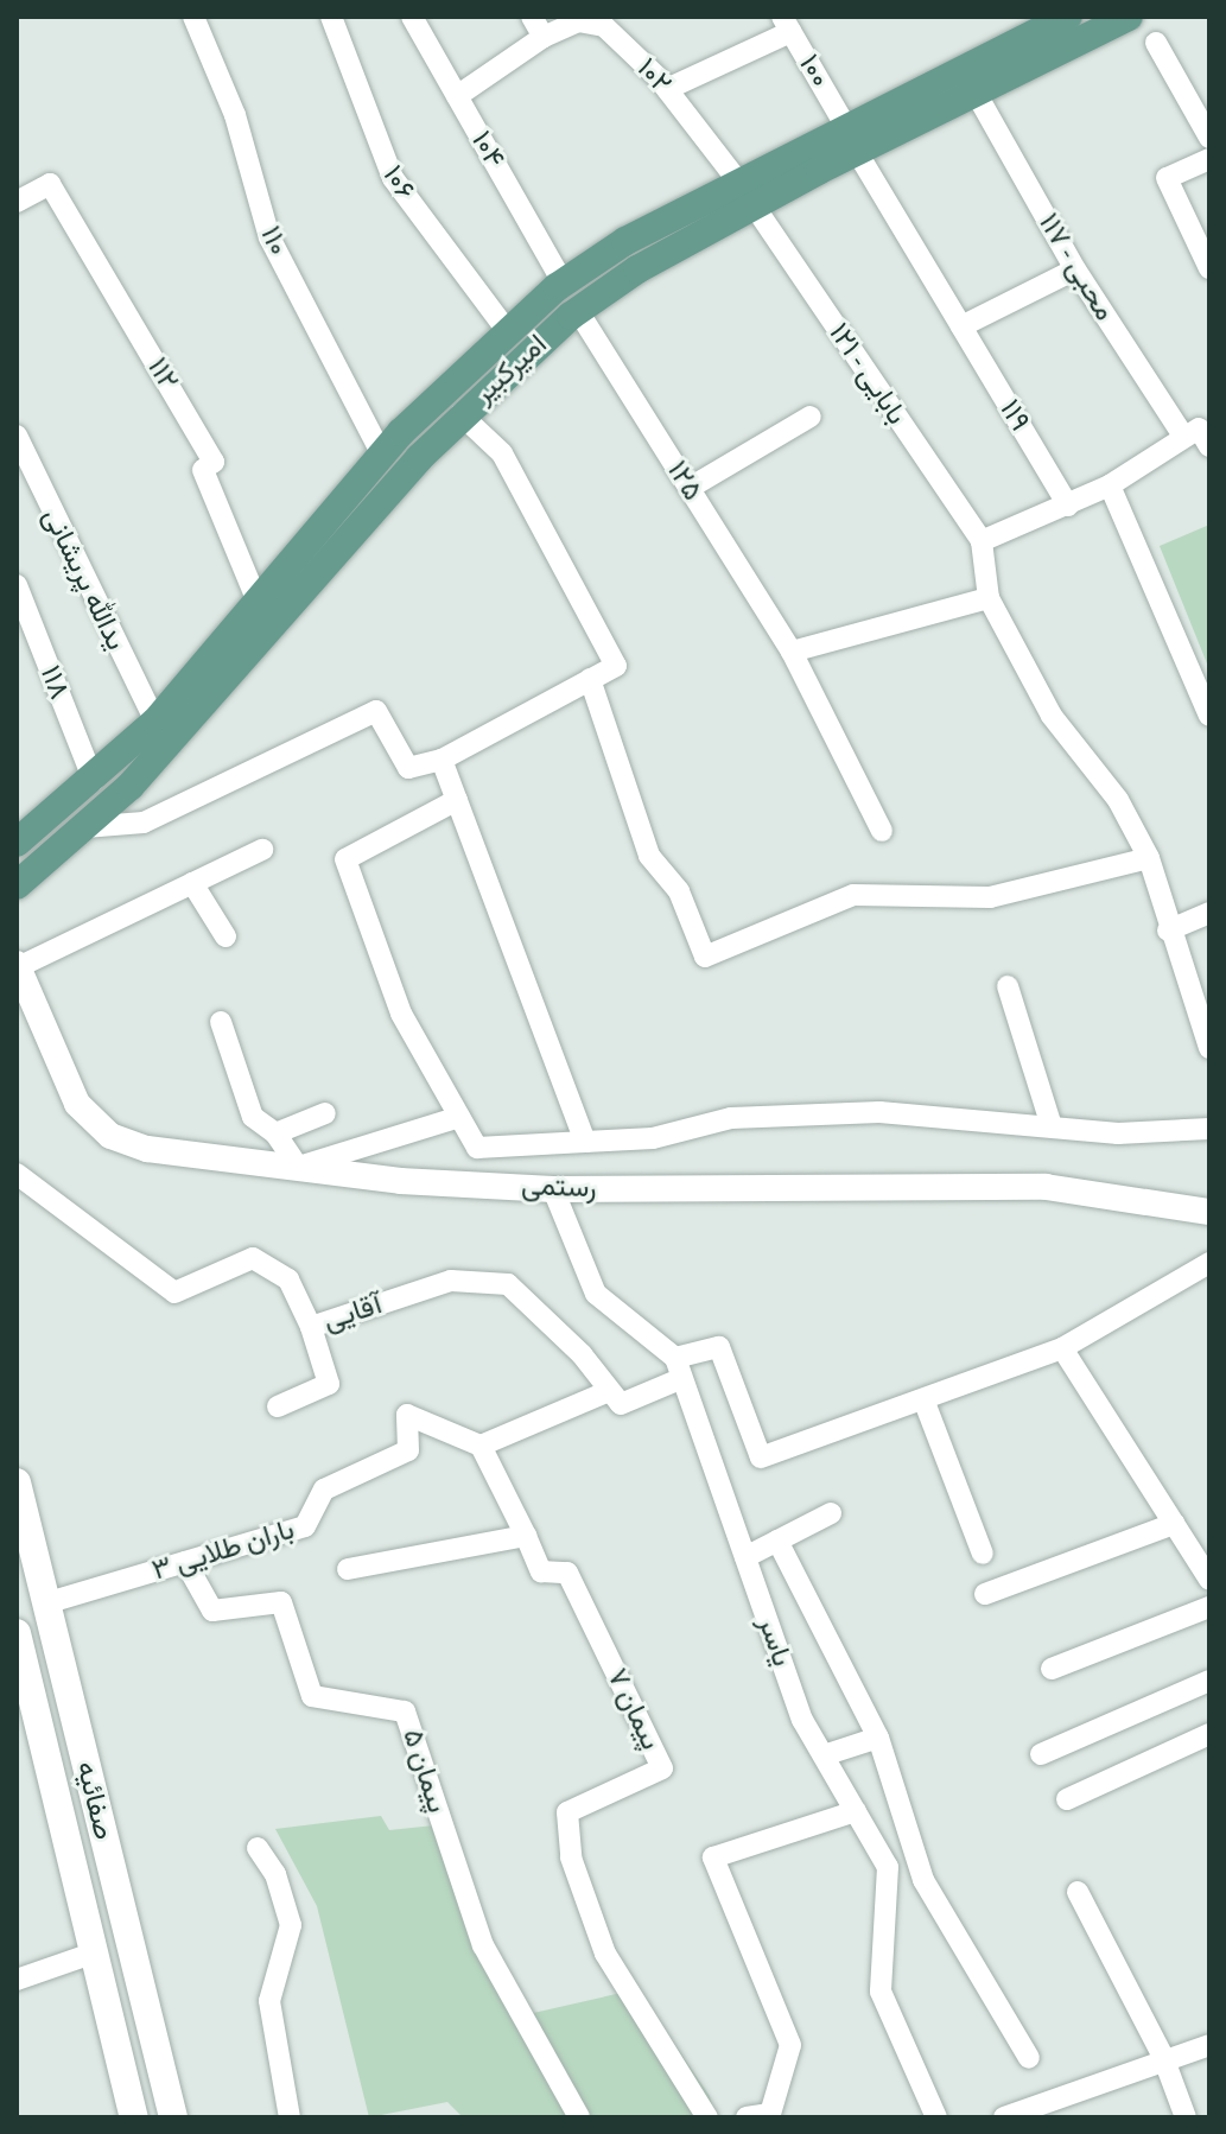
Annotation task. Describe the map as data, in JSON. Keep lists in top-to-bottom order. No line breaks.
{"streets":{"main road":["امیرکبیر","صفائیه"],"street":["۱۰۰","۱۰۲","۱۰۴","۱۰۶","۱۱۰","محبی - ۱۱۷","۱۱۲","بابایی - ۱۲۱","۱۱۹","۱۲۵","یدالله پریشانی","۱۱۸","رستمی","آقایی","باران طلایی ۳","یاسر","پیمان ۷","پیمان ۵"]},"crossings":[["۱۰۰","امیرکبیر"],["۱۰۰","۱۱۹"],["۱۰۲","۱۰۴"],["۱۰۲","امیرکبیر"],["۱۰۴","امیرکبیر"],["۱۰۶","امیرکبیر"],["۱۱۰","امیرکبیر"],["محبی - ۱۱۷","امیرکبیر"],["امیرکبیر","۱۱۲"],["امیرکبیر","بابایی - ۱۲۱"],["امیرکبیر","۱۱۹"],["امیرکبیر","۱۲۵"],["امیرکبیر","یدالله پریشانی"],["امیرکبیر","۱۱۸"],["باران طلایی ۳","پیمان ۵"],["باران طلایی ۳","صفائیه"]]}
